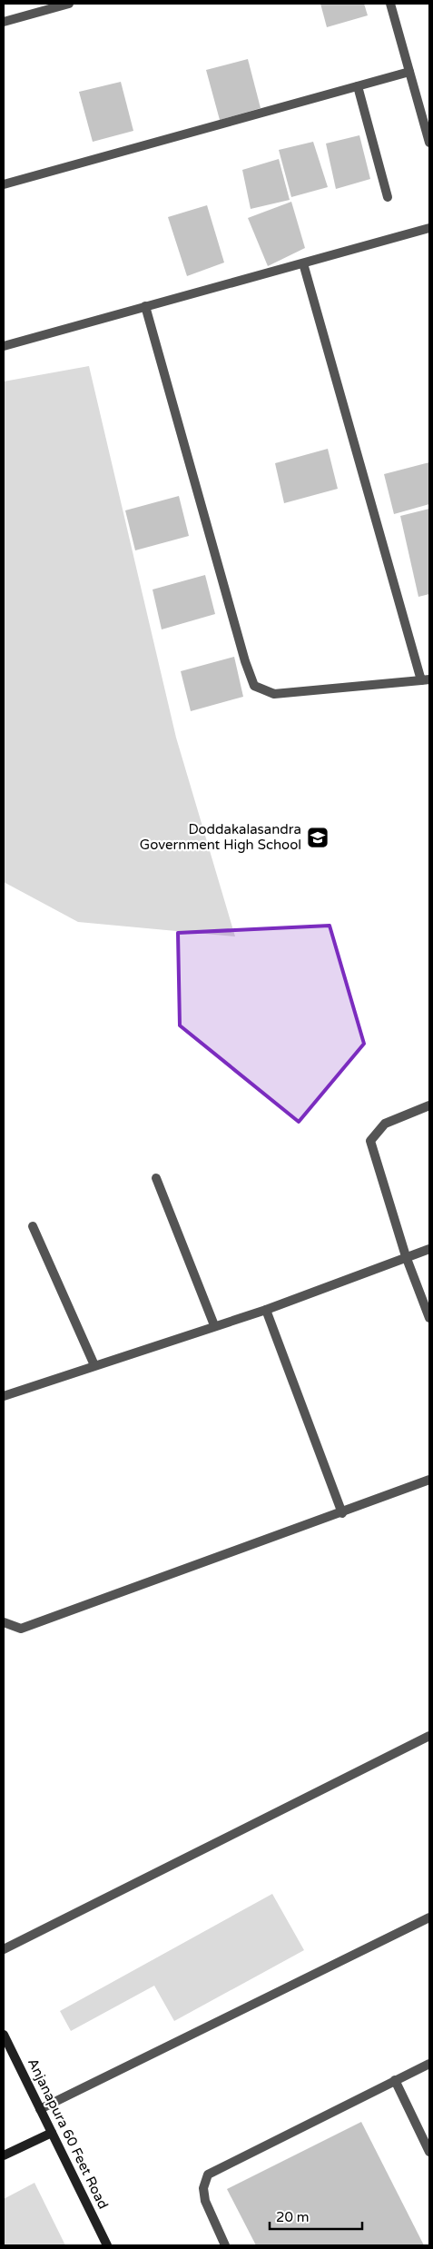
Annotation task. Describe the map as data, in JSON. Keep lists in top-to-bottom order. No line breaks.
{"streets":{"street":["Anjanapura 60 Feet Road"]},"places":{"school or university":["Doddakalasandra Government High School"]},"scale_bar":"20 m"}
